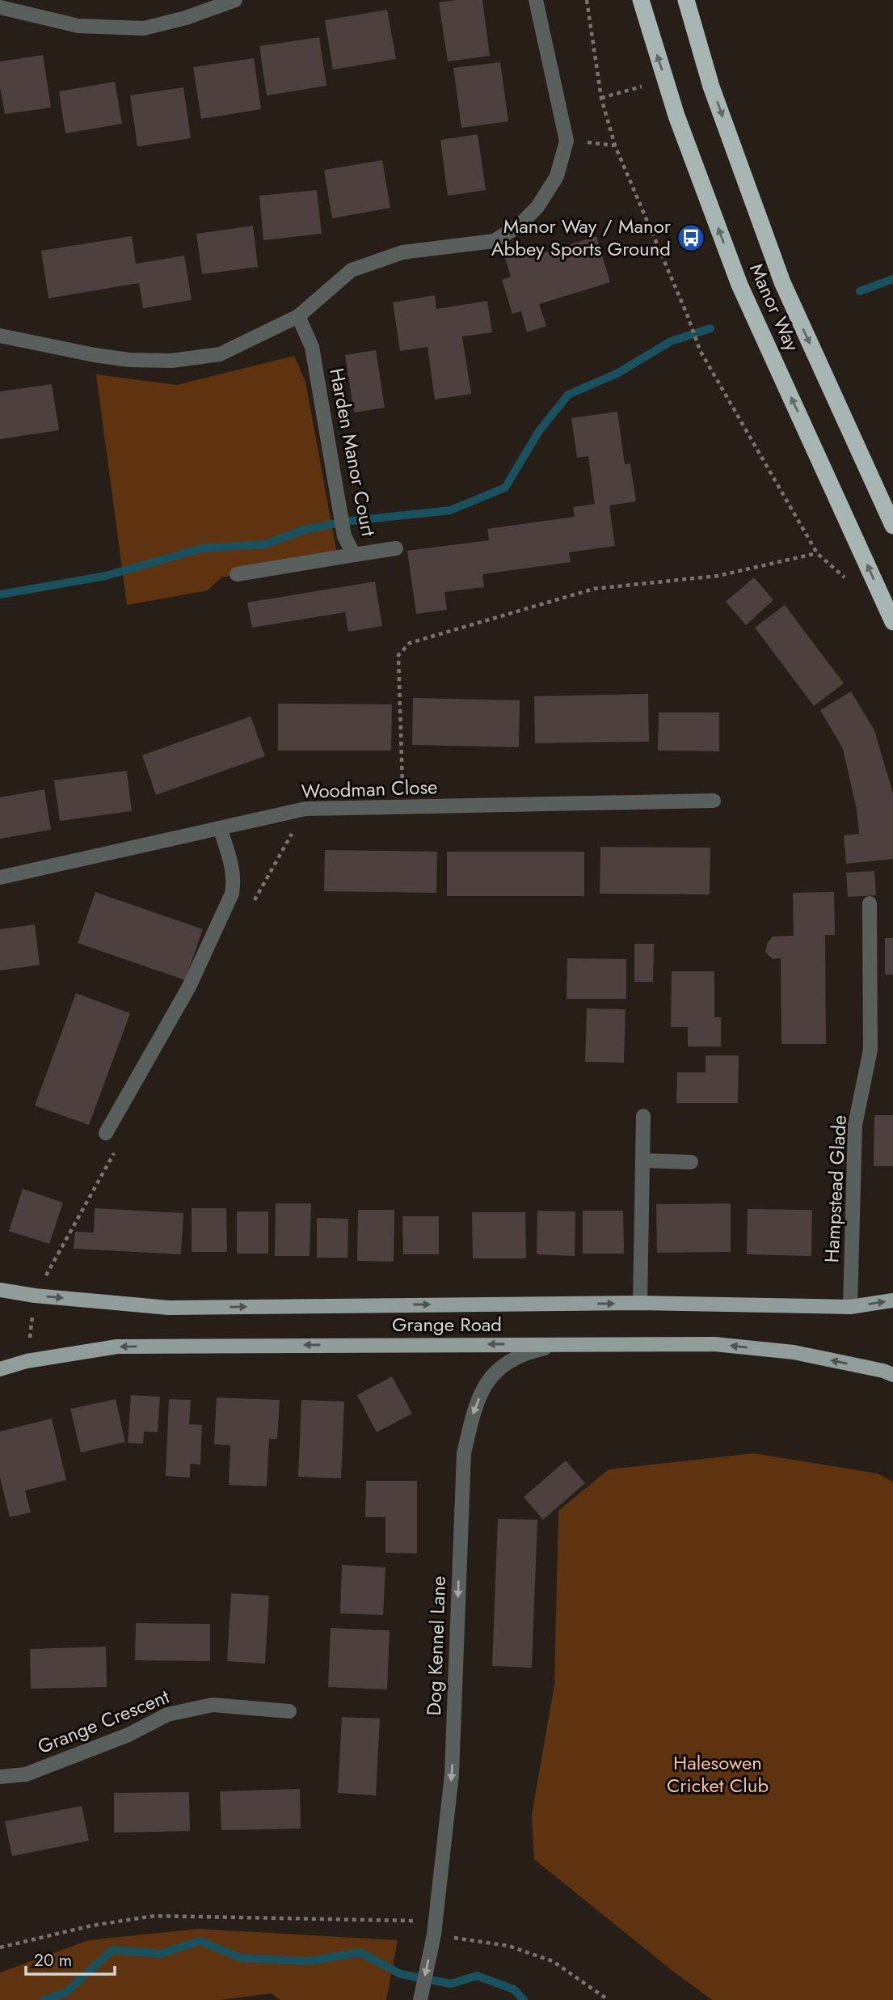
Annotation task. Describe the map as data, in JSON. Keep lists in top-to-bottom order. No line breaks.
{"streets":{"highway":["Manor Way"],"main road":["Grange Road"],"street":["Harden Manor Court","Woodman Close","Hampstead Glade","Dog Kennel Lane","Grange Crescent"]},"crossings":[["Hampstead Glade","Grange Road"],["Grange Road","Dog Kennel Lane"]],"one_way":["Dog Kennel Lane"],"parks":["Halesowen Cricket Club"],"places":{"bus stop":["Manor Way / Manor Abbey Sports Ground"]},"scale_bar":"20 m"}
